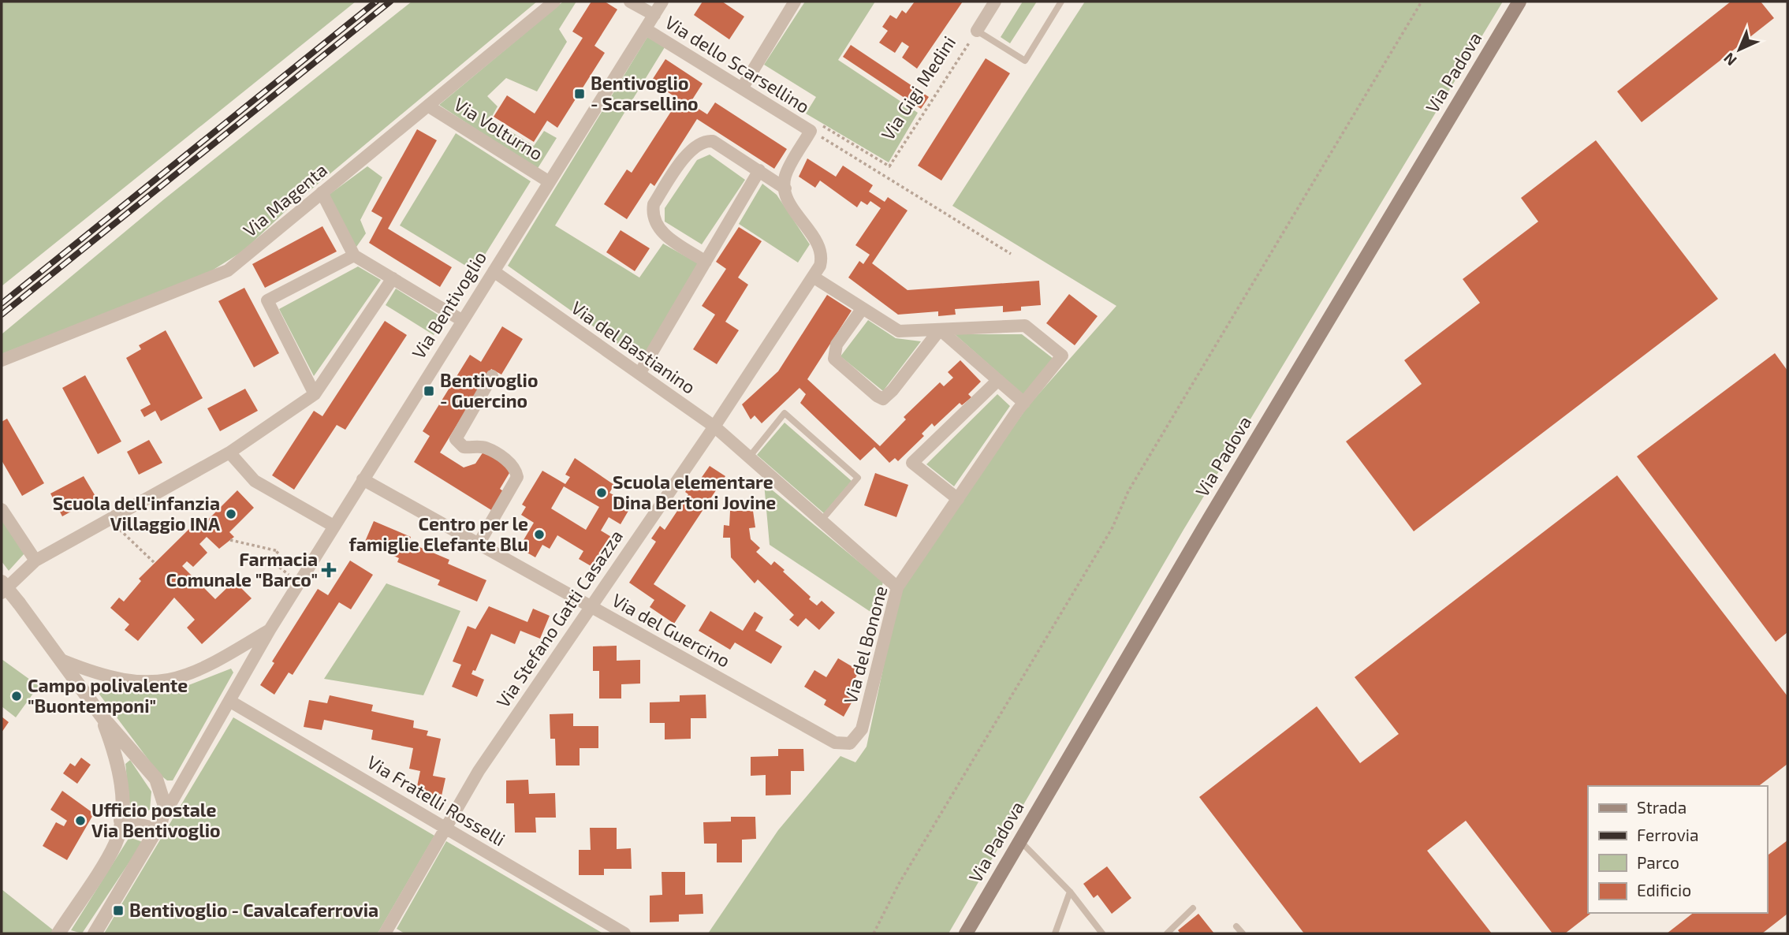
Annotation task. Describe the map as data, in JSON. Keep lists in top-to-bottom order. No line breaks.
{"streets":{"main road":["Via Padova"],"street":["Via dello Scarsellino","Via Gigi Medini","Via Volturno","Via Magenta","Via Bentivoglio","Via del Bastianino","Via Stefano Gatti Casazza","Via del Guercino","Via del Bonone","Via Fratelli Rosselli"]},"crossings":[["Via dello Scarsellino","Via Gigi Medini"],["Via dello Scarsellino","Via Bentivoglio"],["Via Volturno","Via Magenta"],["Via Volturno","Via Bentivoglio"],["Via Bentivoglio","Via del Bastianino"],["Via Bentivoglio","Via del Guercino"],["Via Bentivoglio","Via Fratelli Rosselli"],["Via del Bastianino","Via Stefano Gatti Casazza"],["Via del Bastianino","Via del Bonone"],["Via Stefano Gatti Casazza","Via del Guercino"],["Via Stefano Gatti Casazza","Via Fratelli Rosselli"],["Via del Guercino","Via del Bonone"]],"places":{"transit":["Bentivoglio - Scarsellino","Bentivoglio - Guercino","Bentivoglio - Cavalcaferrovia"],"other":["Scuola elementare Dina Bertoni Jovine","Scuola dell'infanzia Villaggio INA","Centro per le famiglie Elefante Blu","Campo polivalente \"Buontemponi\"","Ufficio postale Via Bentivoglio"],"health":["Farmacia Comunale \"Barco\""]},"legend":["Strada","Ferrovia","Parco","Edificio"],"north":"bottom left"}
